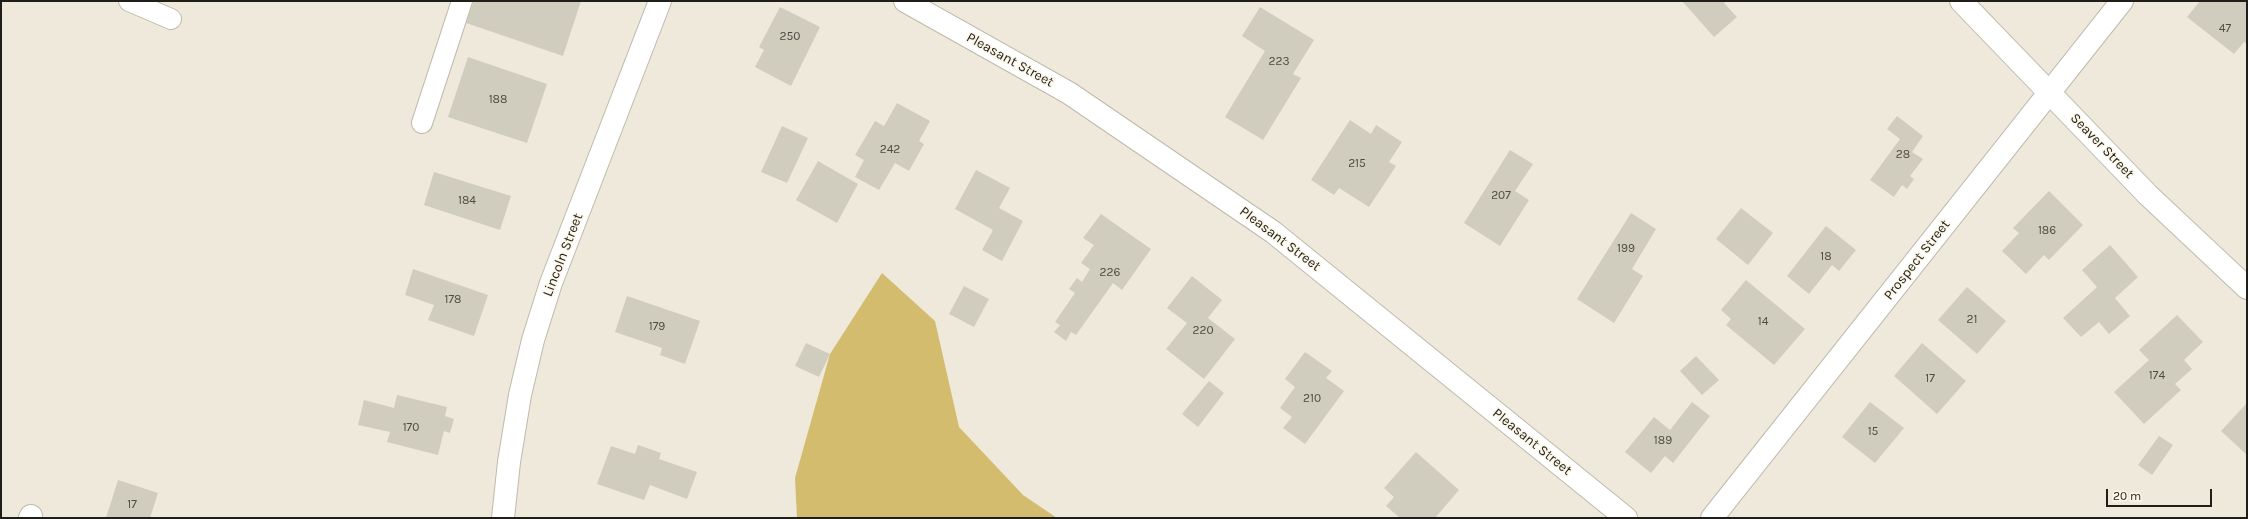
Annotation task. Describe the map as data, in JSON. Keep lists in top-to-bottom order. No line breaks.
{"streets":{"street":["Pleasant Street","Seaver Street","Lincoln Street","Prospect Street"]},"crossings":[["Seaver Street","Prospect Street"]],"house_numbers":["47","250","223","188","242","28","215","207","184","186","199","18","226","178","21","14","179","220","174","17","210","170","15","189","17"],"scale_bar":"20 m"}
